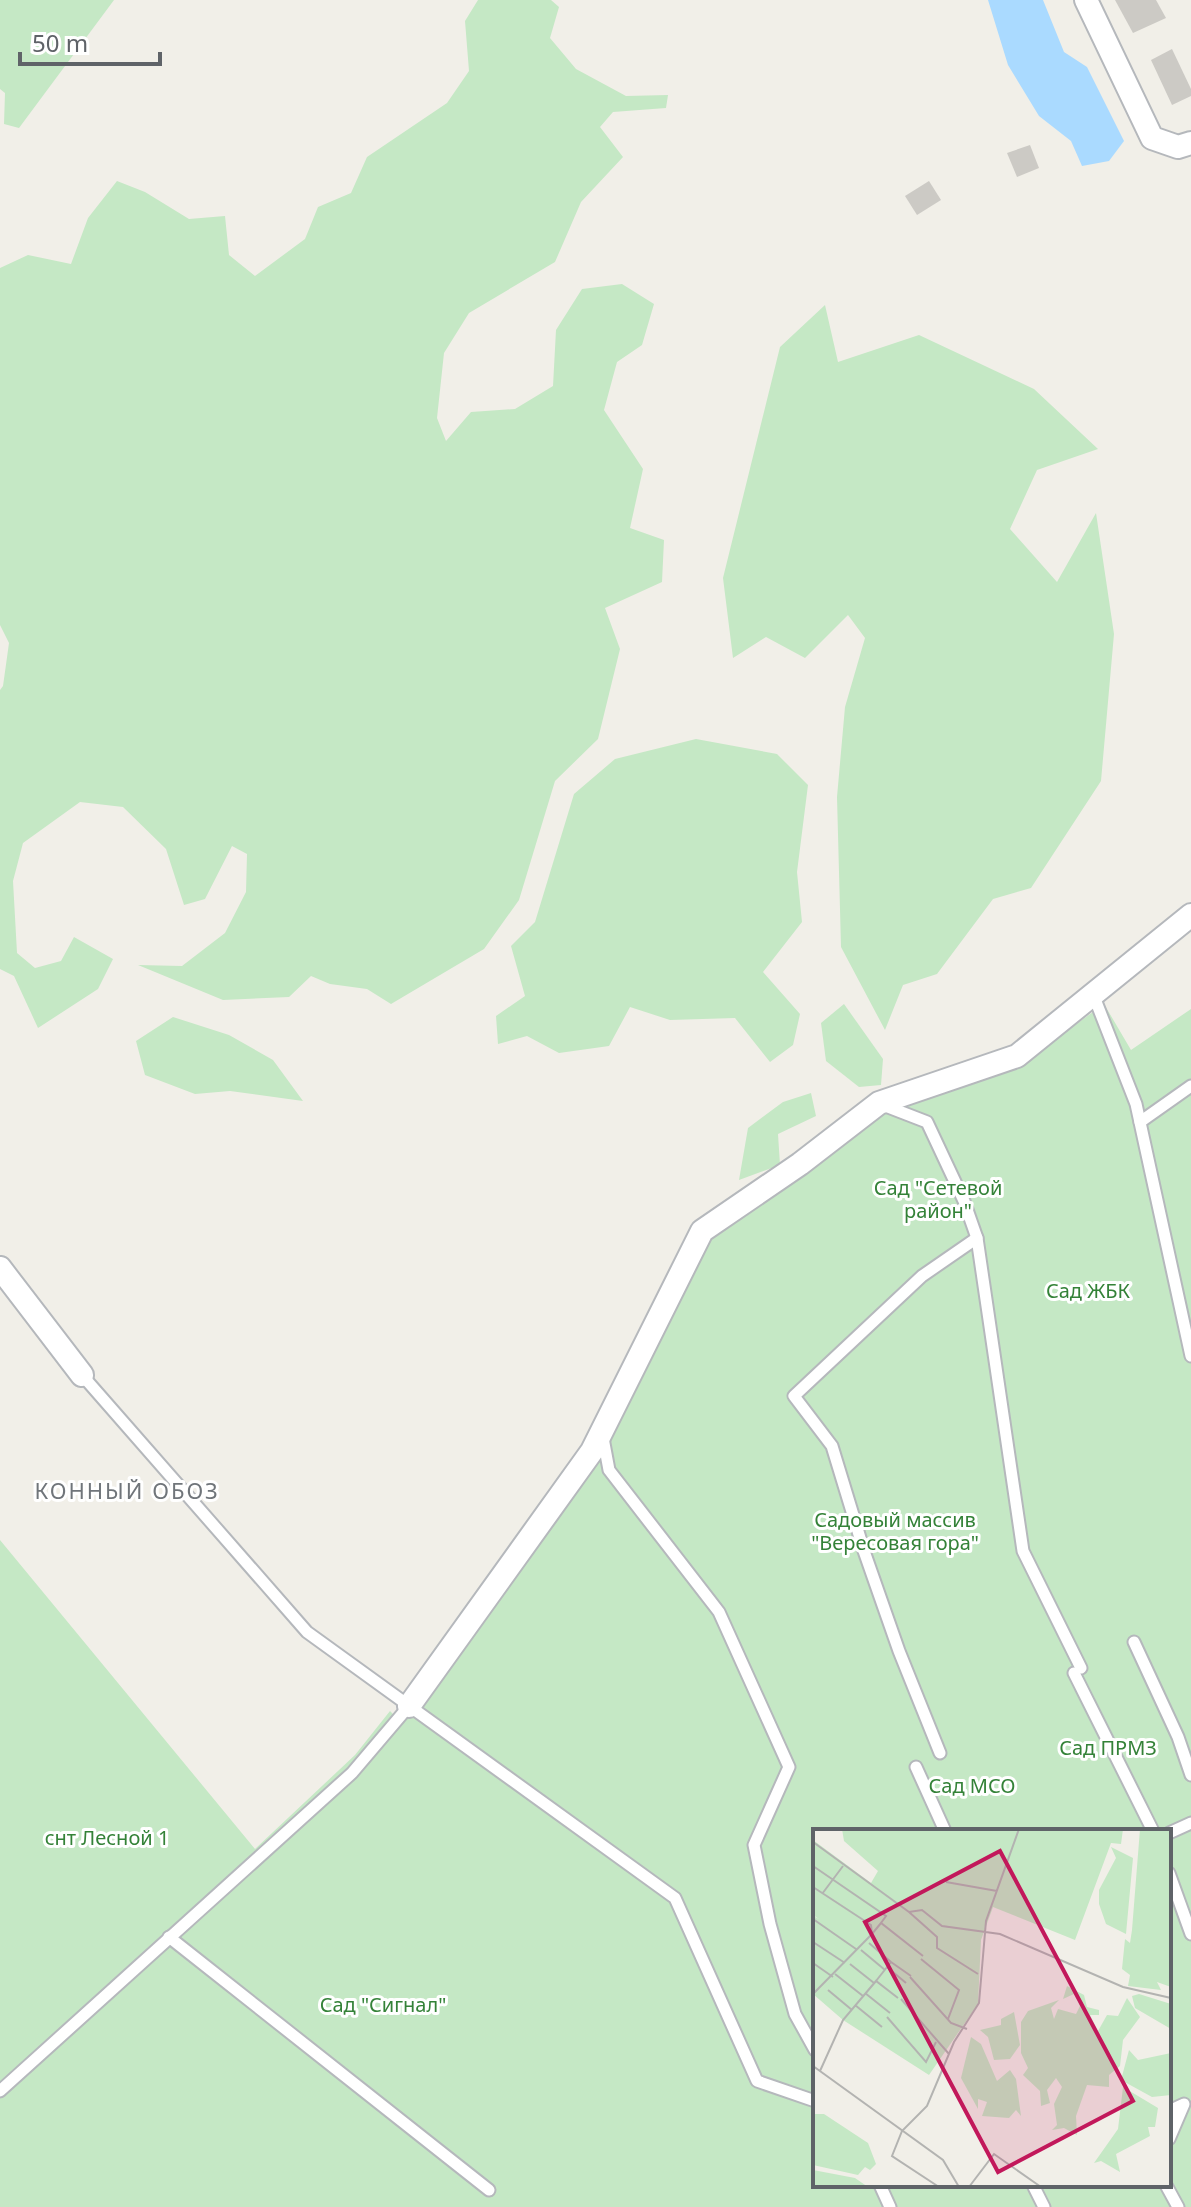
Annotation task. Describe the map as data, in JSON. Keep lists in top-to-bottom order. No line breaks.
{"districts":["КОННЫЙ ОБОЗ"],"parks":["Сад \"Сетевой район\"","Сад ЖБК","Садовый массив \"Вересовая гора\"","Сад ПРМЗ","Сад МСО","снт Лесной 1","Сад \"Сигнал\""],"scale_bar":"50 m"}
